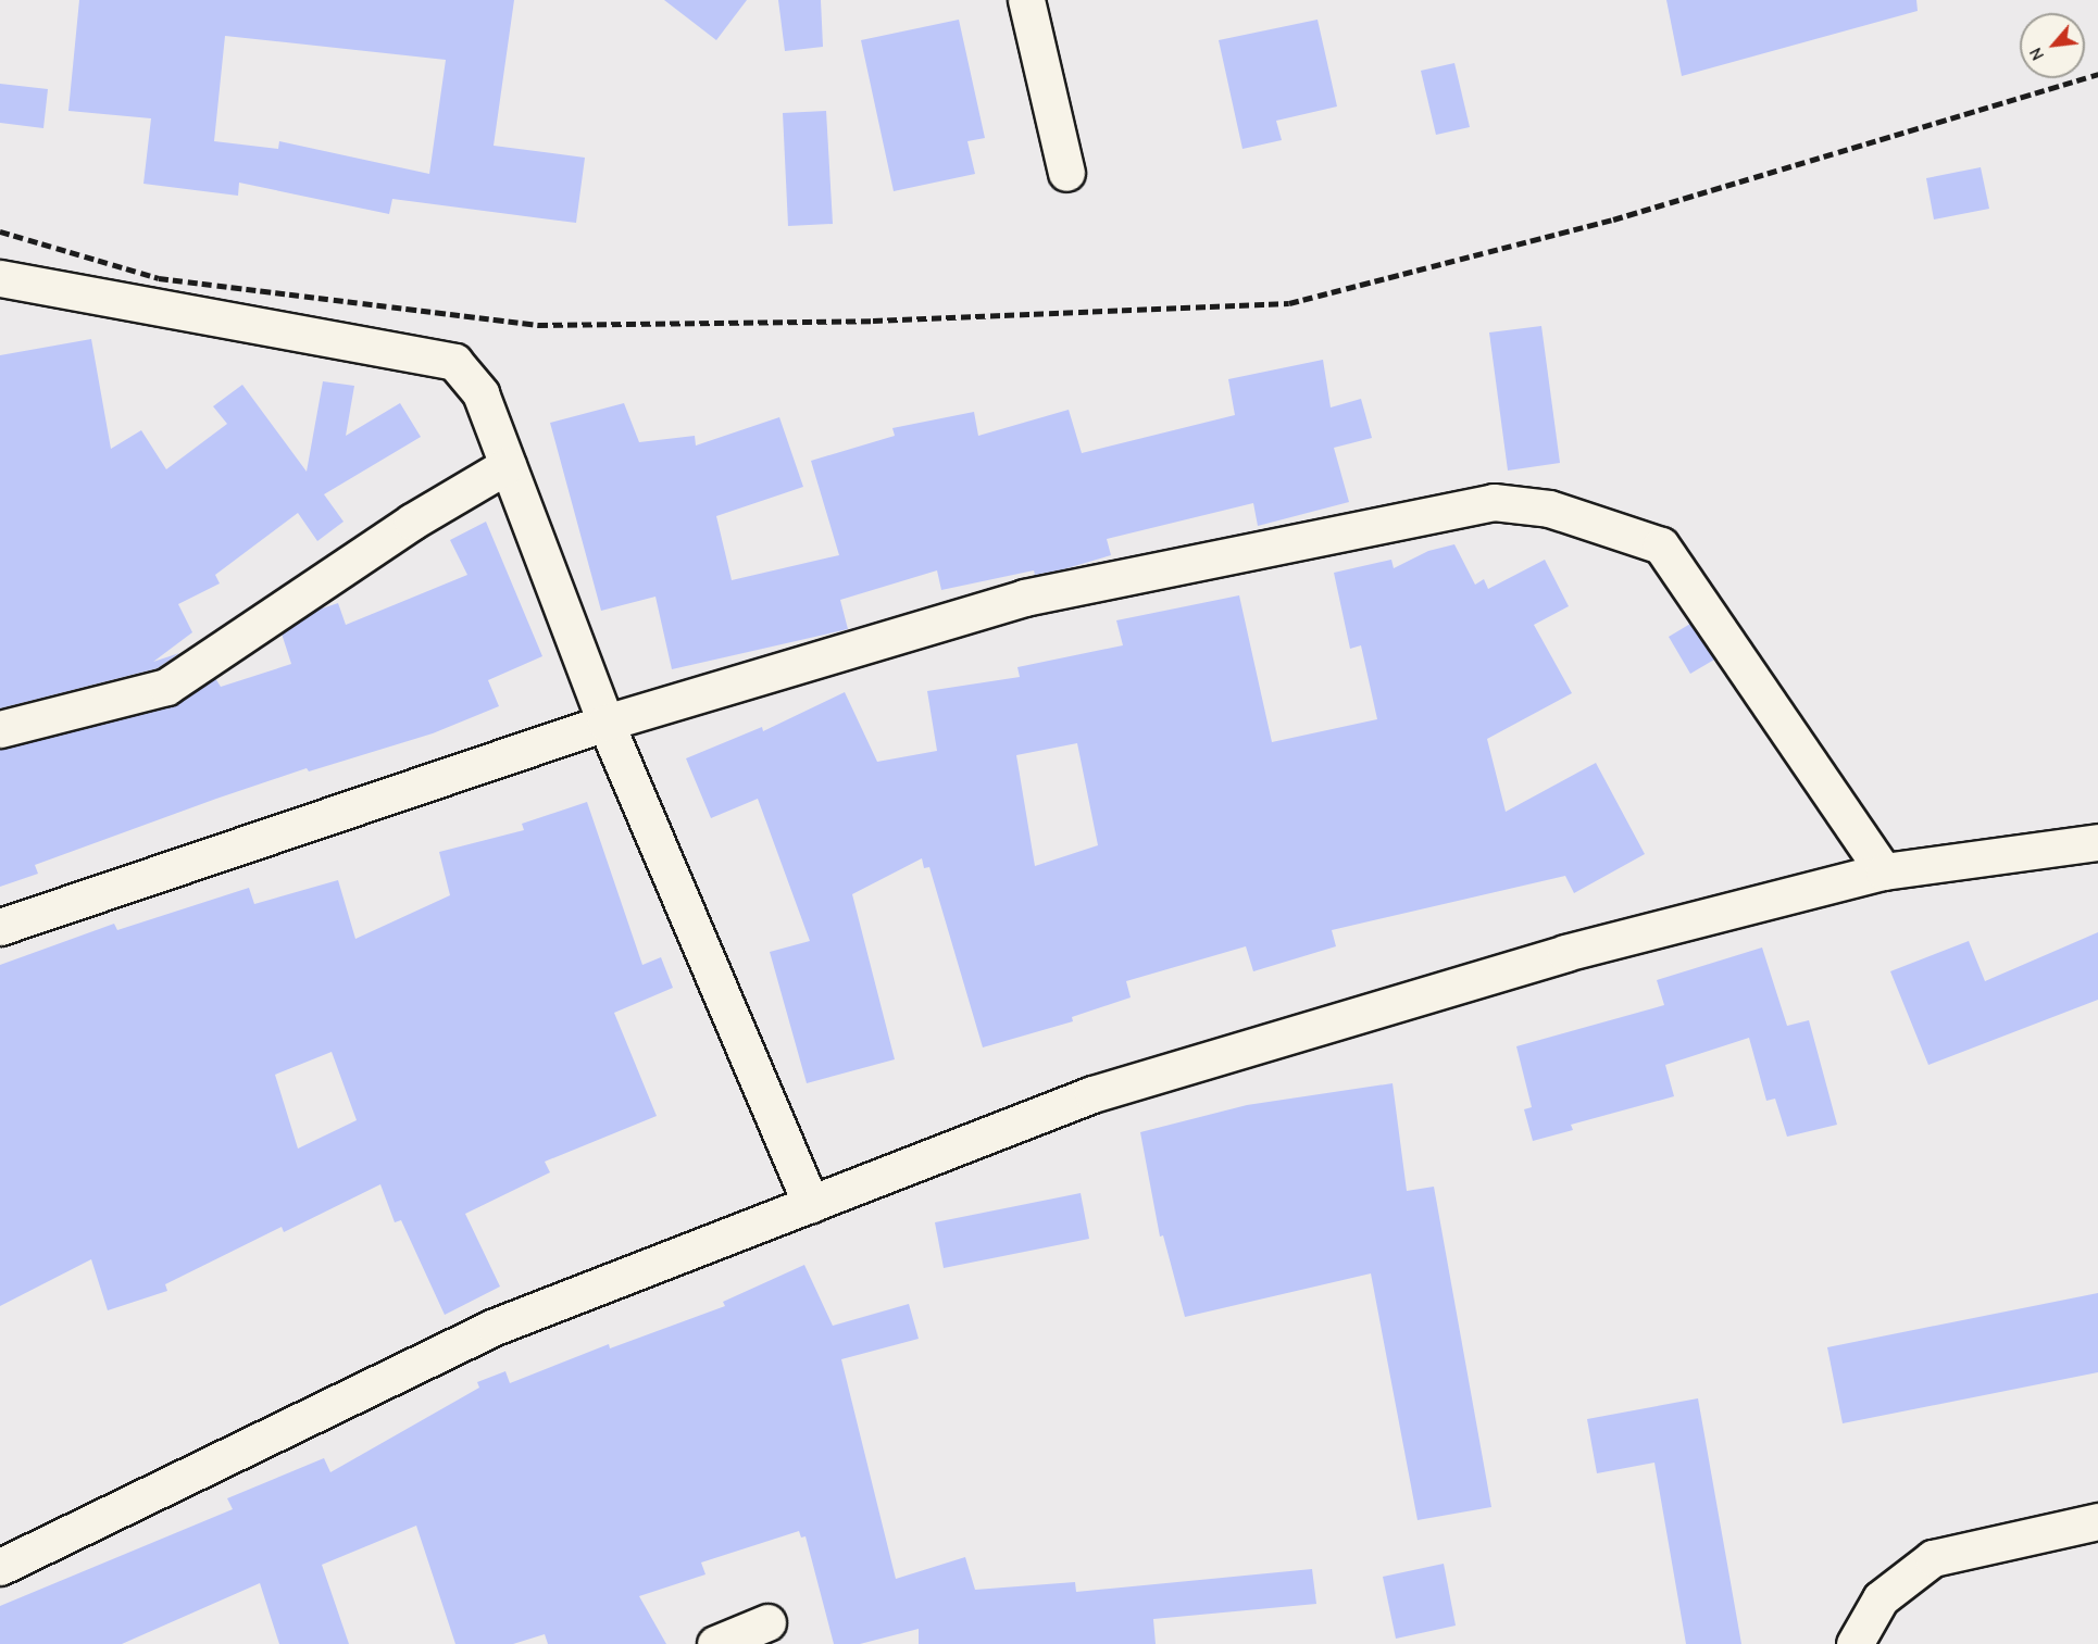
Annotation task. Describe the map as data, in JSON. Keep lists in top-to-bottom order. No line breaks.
{"north":"bottom left"}
